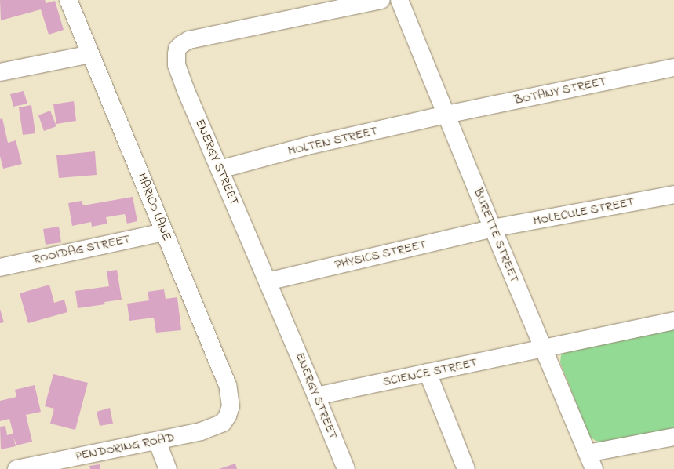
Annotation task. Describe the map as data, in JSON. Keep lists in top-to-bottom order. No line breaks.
{"streets":{"street":["BOTANY STREET","MOLTEN STREET","ENERGY STREET","MARICO LANE","MOLECULE STREET","BURETTE STREET","ROOIDAG STREET","PHYSICS STREET","SCIENCE STREET","PENDORING ROAD"]},"crossings":[["BOTANY STREET","MOLTEN STREET"],["BOTANY STREET","BURETTE STREET"],["MOLTEN STREET","ENERGY STREET"],["MOLTEN STREET","BURETTE STREET"],["ENERGY STREET","PHYSICS STREET"],["ENERGY STREET","SCIENCE STREET"],["MARICO LANE","ROOIDAG STREET"],["MARICO LANE","PENDORING ROAD"],["MOLECULE STREET","BURETTE STREET"],["MOLECULE STREET","PHYSICS STREET"],["BURETTE STREET","PHYSICS STREET"],["BURETTE STREET","SCIENCE STREET"]]}
